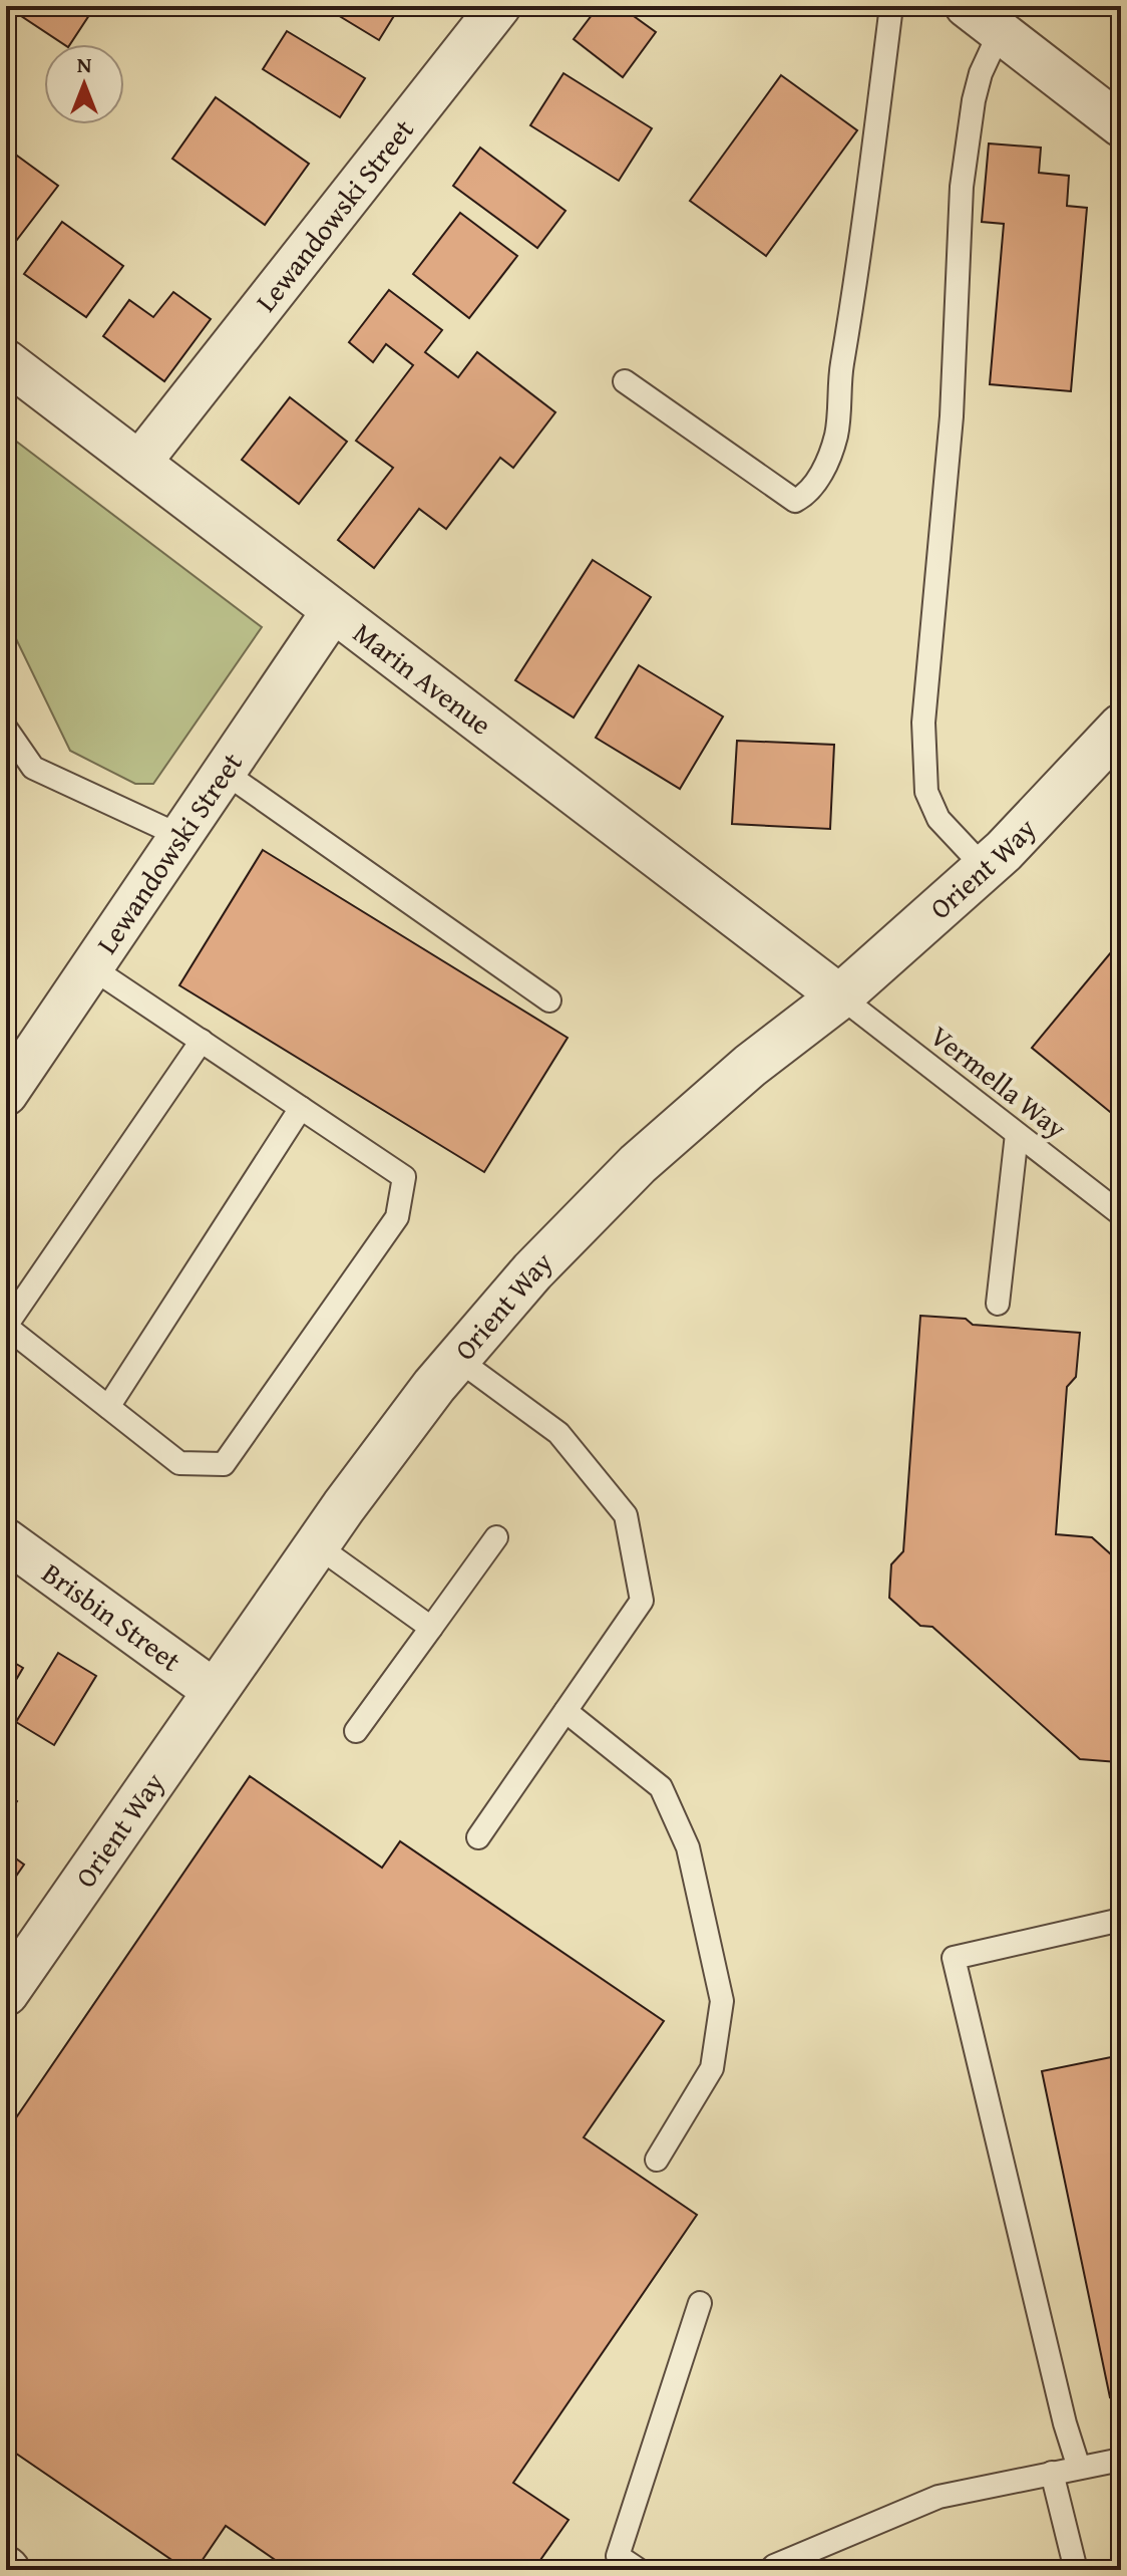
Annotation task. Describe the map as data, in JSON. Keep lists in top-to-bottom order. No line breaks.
{"streets":{"street":["Lewandowski Street","Marin Avenue","Orient Way","Brisbin Street"],"lane":["Vermella Way"]},"crossings":[["Lewandowski Street","Marin Avenue"],["Marin Avenue","Orient Way"],["Marin Avenue","Vermella Way"],["Orient Way","Vermella Way"],["Orient Way","Brisbin Street"]],"north":"top"}
